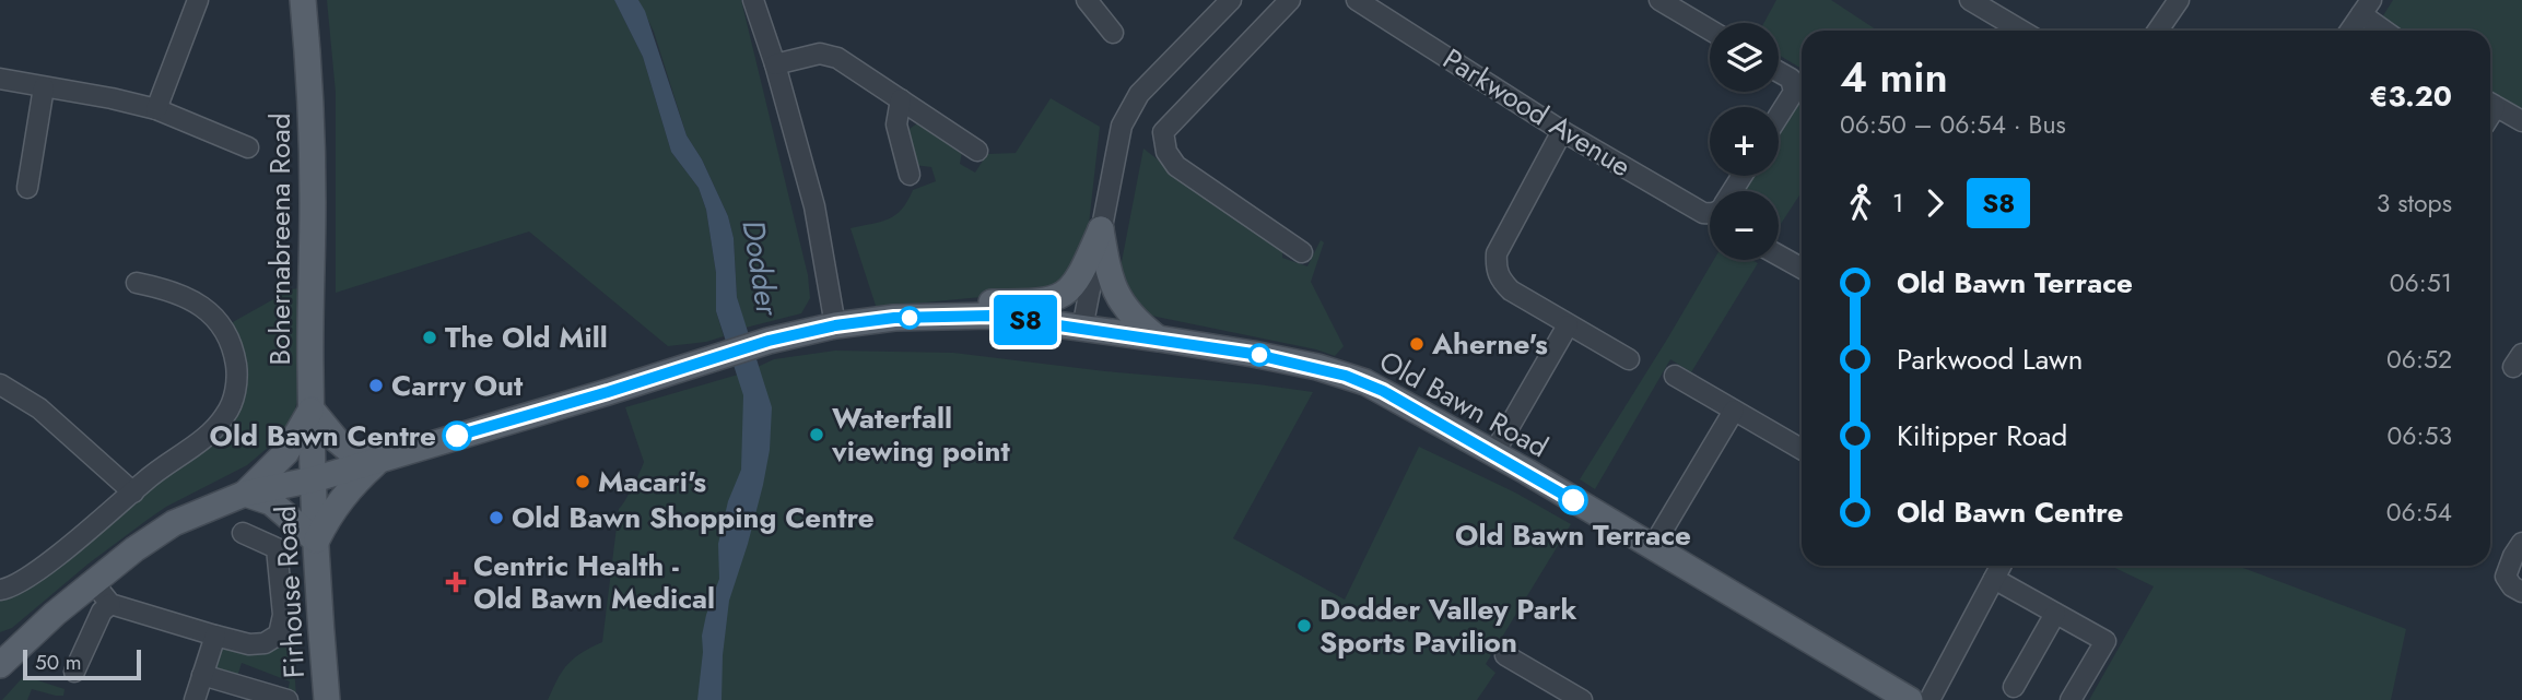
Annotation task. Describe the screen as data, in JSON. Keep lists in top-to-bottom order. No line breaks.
{"streets":{"main road":["Bohernabreena Road","Old Bawn Road","Firhouse Road"],"street":["Parkwood Avenue"]},"crossings":[["Bohernabreena Road","Old Bawn Road"],["Bohernabreena Road","Firhouse Road"],["Old Bawn Road","Firhouse Road"]],"water":["Dodder"],"places":{"other":["The Old Mill","Aherne's","Carry Out","Waterfall viewing point","Old Bawn Centre","Macari's","Old Bawn Terrace","Old Bawn Shopping Centre","Dodder Valley Park Sports Pavilion"],"health":["Centric Health - Old Bawn Medical"]},"lines":["bus line S8"],"scale_bar":"50 m","page":{"on_map":"S8","map_buttons":["+","−"],"heading":["4 min","06:50 – 06:54 · Bus","€3.20"],"legs":["1","S8","3 stops"],"list":[{"name":"Old Bawn Terrace","value":"06:51"},{"name":"Parkwood Lawn","value":"06:52"},{"name":"Kiltipper Road","value":"06:53"},{"name":"Old Bawn Centre","value":"06:54"}],"scale":"50 m"}}
